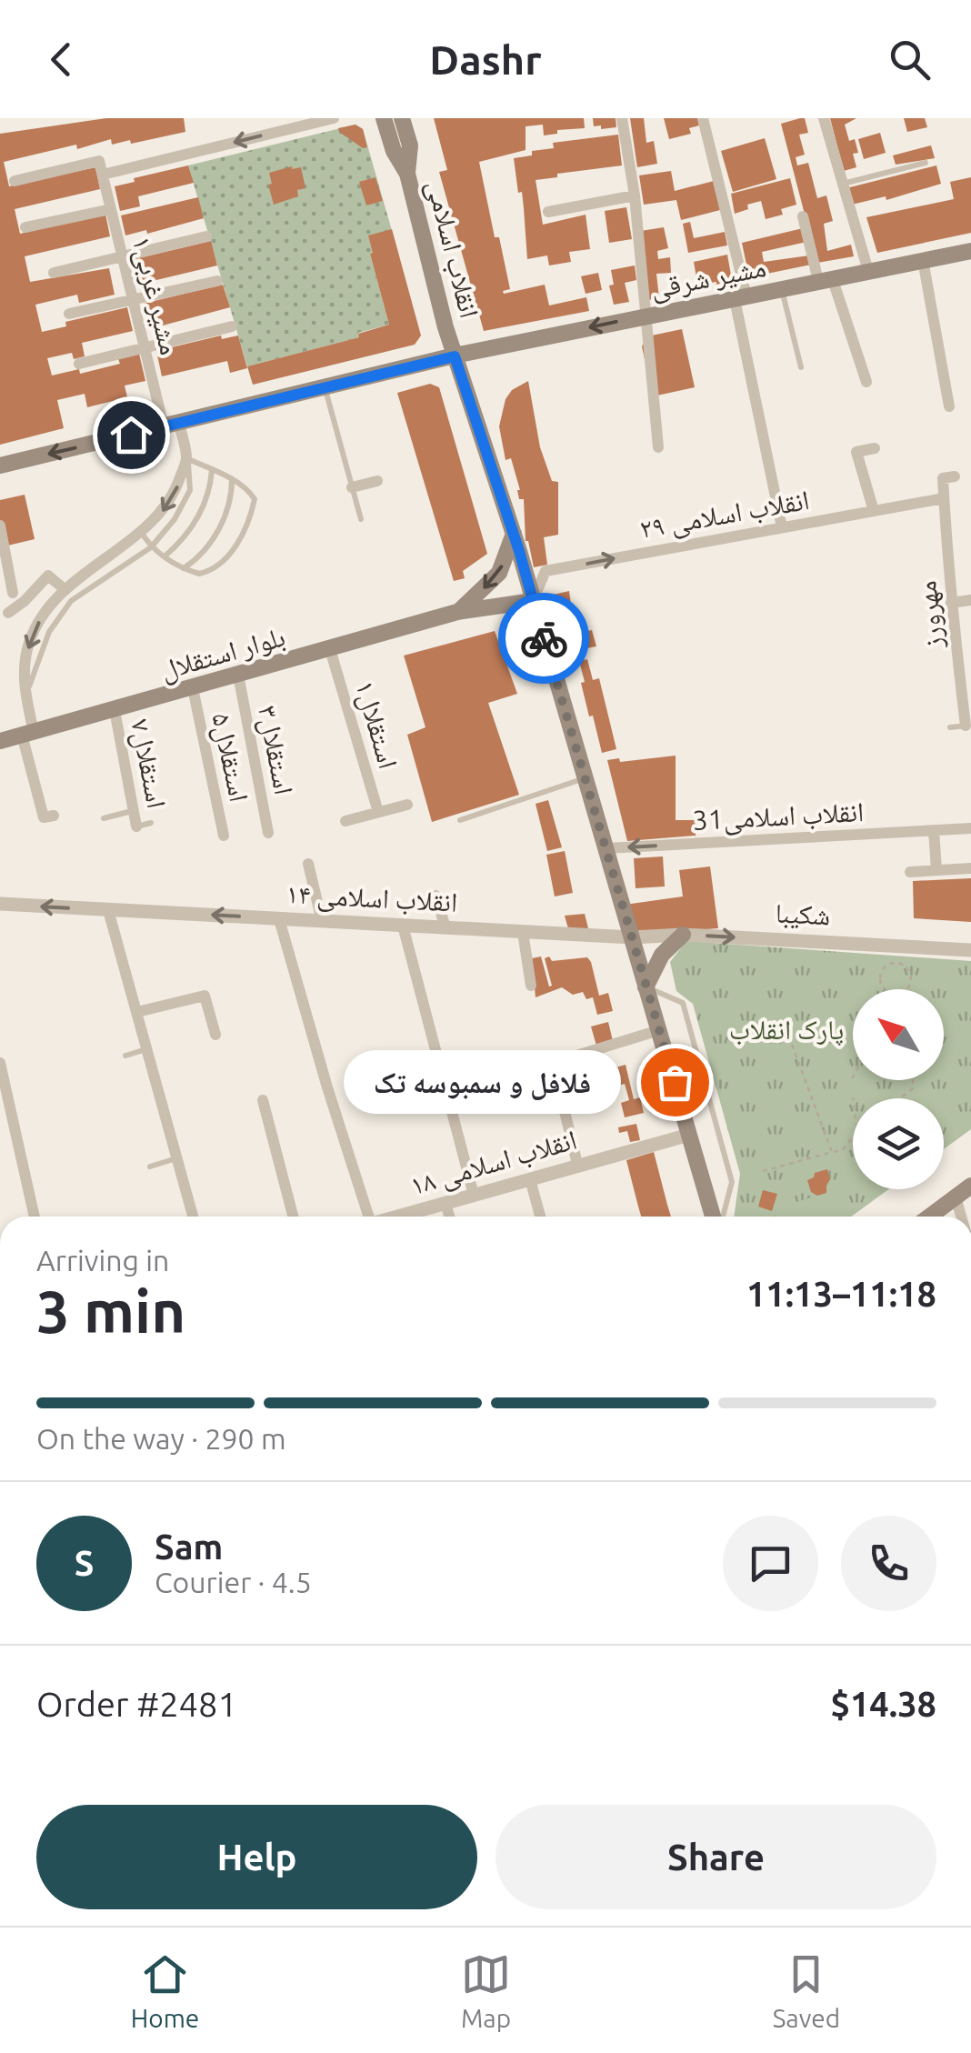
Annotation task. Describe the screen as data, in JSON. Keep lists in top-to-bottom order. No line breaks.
{"streets":{"main road":["انقلاب اسلامی","مشیر شرقی","بلوار استقلال"],"street":["مشیر غربی۱","انقلاب اسلامی ۲۹","مهرورز","استقلال۱","استقلال۳","استقلال۵","استقلال۷","31انقلاب اسلامی","۱۴ انقلاب اسلامی","شکیبا","۱۸ انقلاب اسلامی"]},"crossings":[["انقلاب اسلامی","مشیر شرقی"],["انقلاب اسلامی","انقلاب اسلامی ۲۹"],["انقلاب اسلامی","بلوار استقلال"],["انقلاب اسلامی","31انقلاب اسلامی"],["انقلاب اسلامی","۱۴ انقلاب اسلامی"],["انقلاب اسلامی","شکیبا"],["انقلاب اسلامی","۱۸ انقلاب اسلامی"],["مشیر شرقی","مشیر غربی۱"],["انقلاب اسلامی ۲۹","مهرورز"],["انقلاب اسلامی ۲۹","بلوار استقلال"],["بلوار استقلال","استقلال۱"],["بلوار استقلال","استقلال۳"],["بلوار استقلال","استقلال۵"],["بلوار استقلال","استقلال۷"],["۱۴ انقلاب اسلامی","شکیبا"]],"one_way":["مشیر شرقی","انقلاب اسلامی ۲۹","31انقلاب اسلامی","۱۴ انقلاب اسلامی","شکیبا"],"parks":["پارک انقلاب"],"places":["فلافل و سمبوسه تک"],"north":"top left","page":{"header":"Dashr","bubble":"فلافل و سمبوسه تک","heading":["3 min","Arriving in","11:13–11:18"],"panel":["Sam","Courier · 4.5","Order #2481","$14.38"],"bar":"On the way · 290 m","round":"S","buttons":["Help","Share"],"tabs":["Home","Map","Saved"]}}
